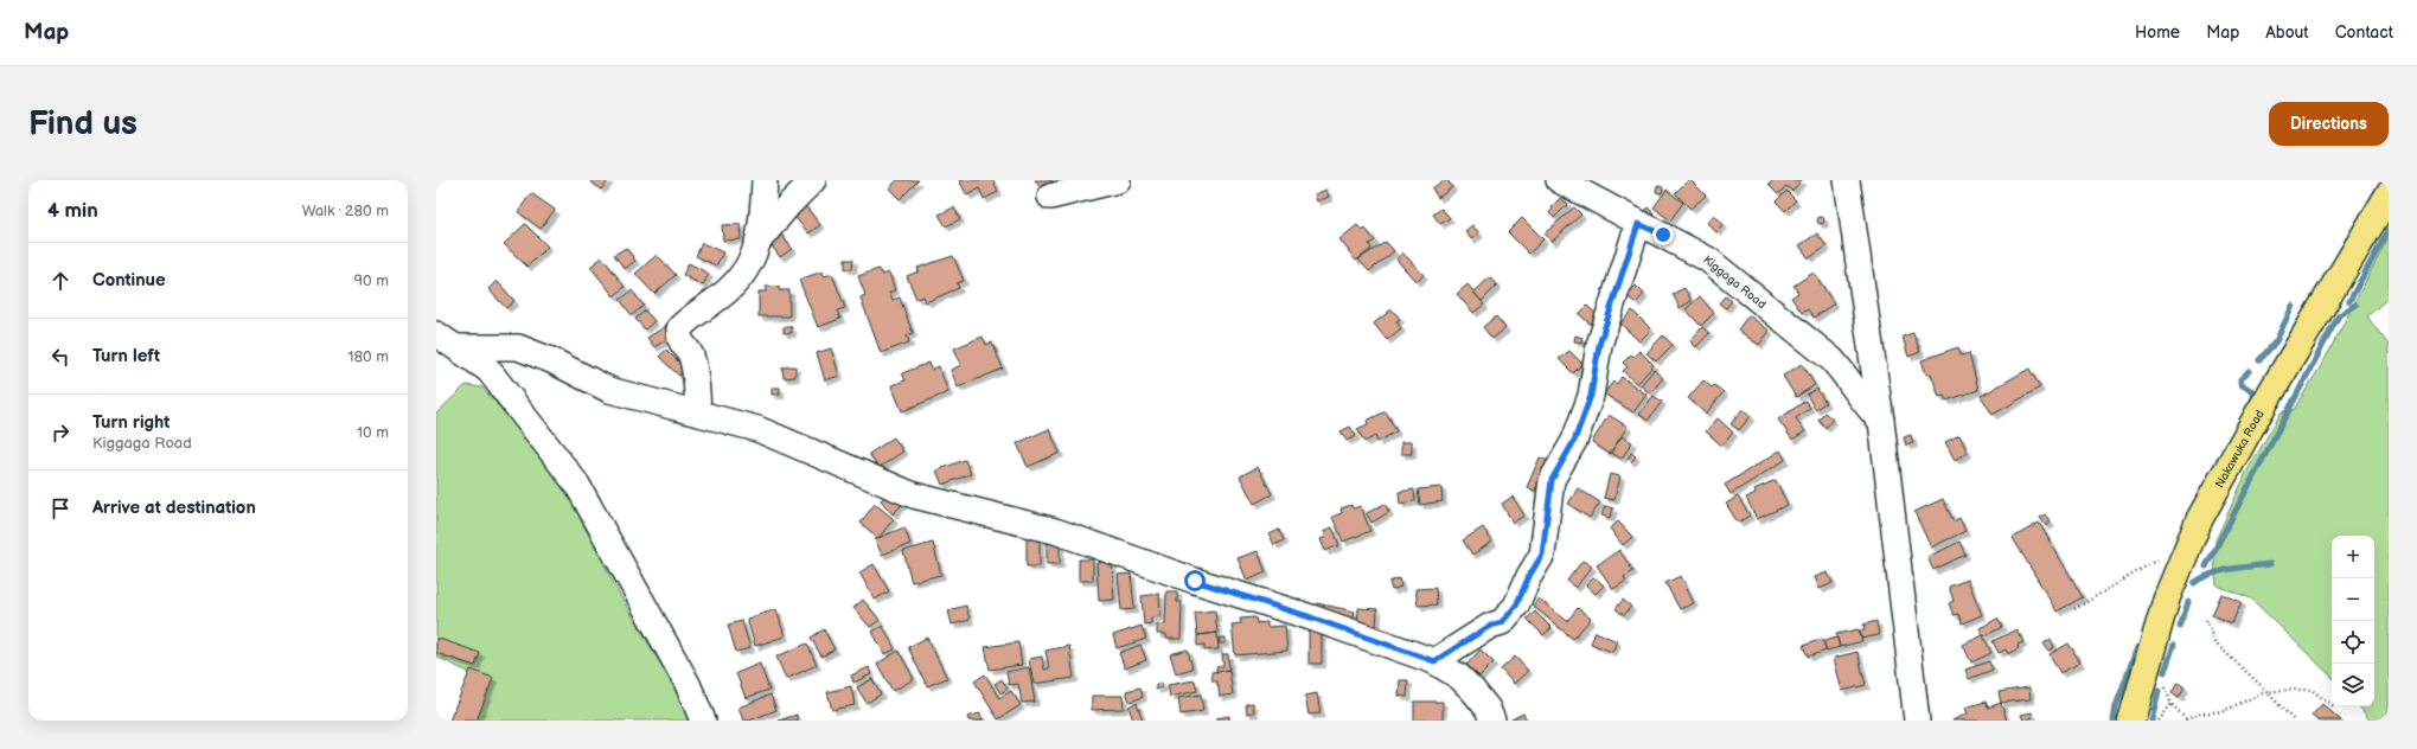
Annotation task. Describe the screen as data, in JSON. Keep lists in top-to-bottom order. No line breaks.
{"streets":{"main road":["Nakawuka Road"],"street":["Kiggaga Road"]},"page":{"header":"Map","nav":["Home","Map","About","Contact"],"buttons":"Directions","title":"Find us","heading":["4 min","Walk · 280 m"],"list":[["Continue","90 m"],["Turn left","180 m"],["Turn right","Kiggaga Road","10 m"],"Arrive at destination"],"map_buttons":["+","−"]}}
